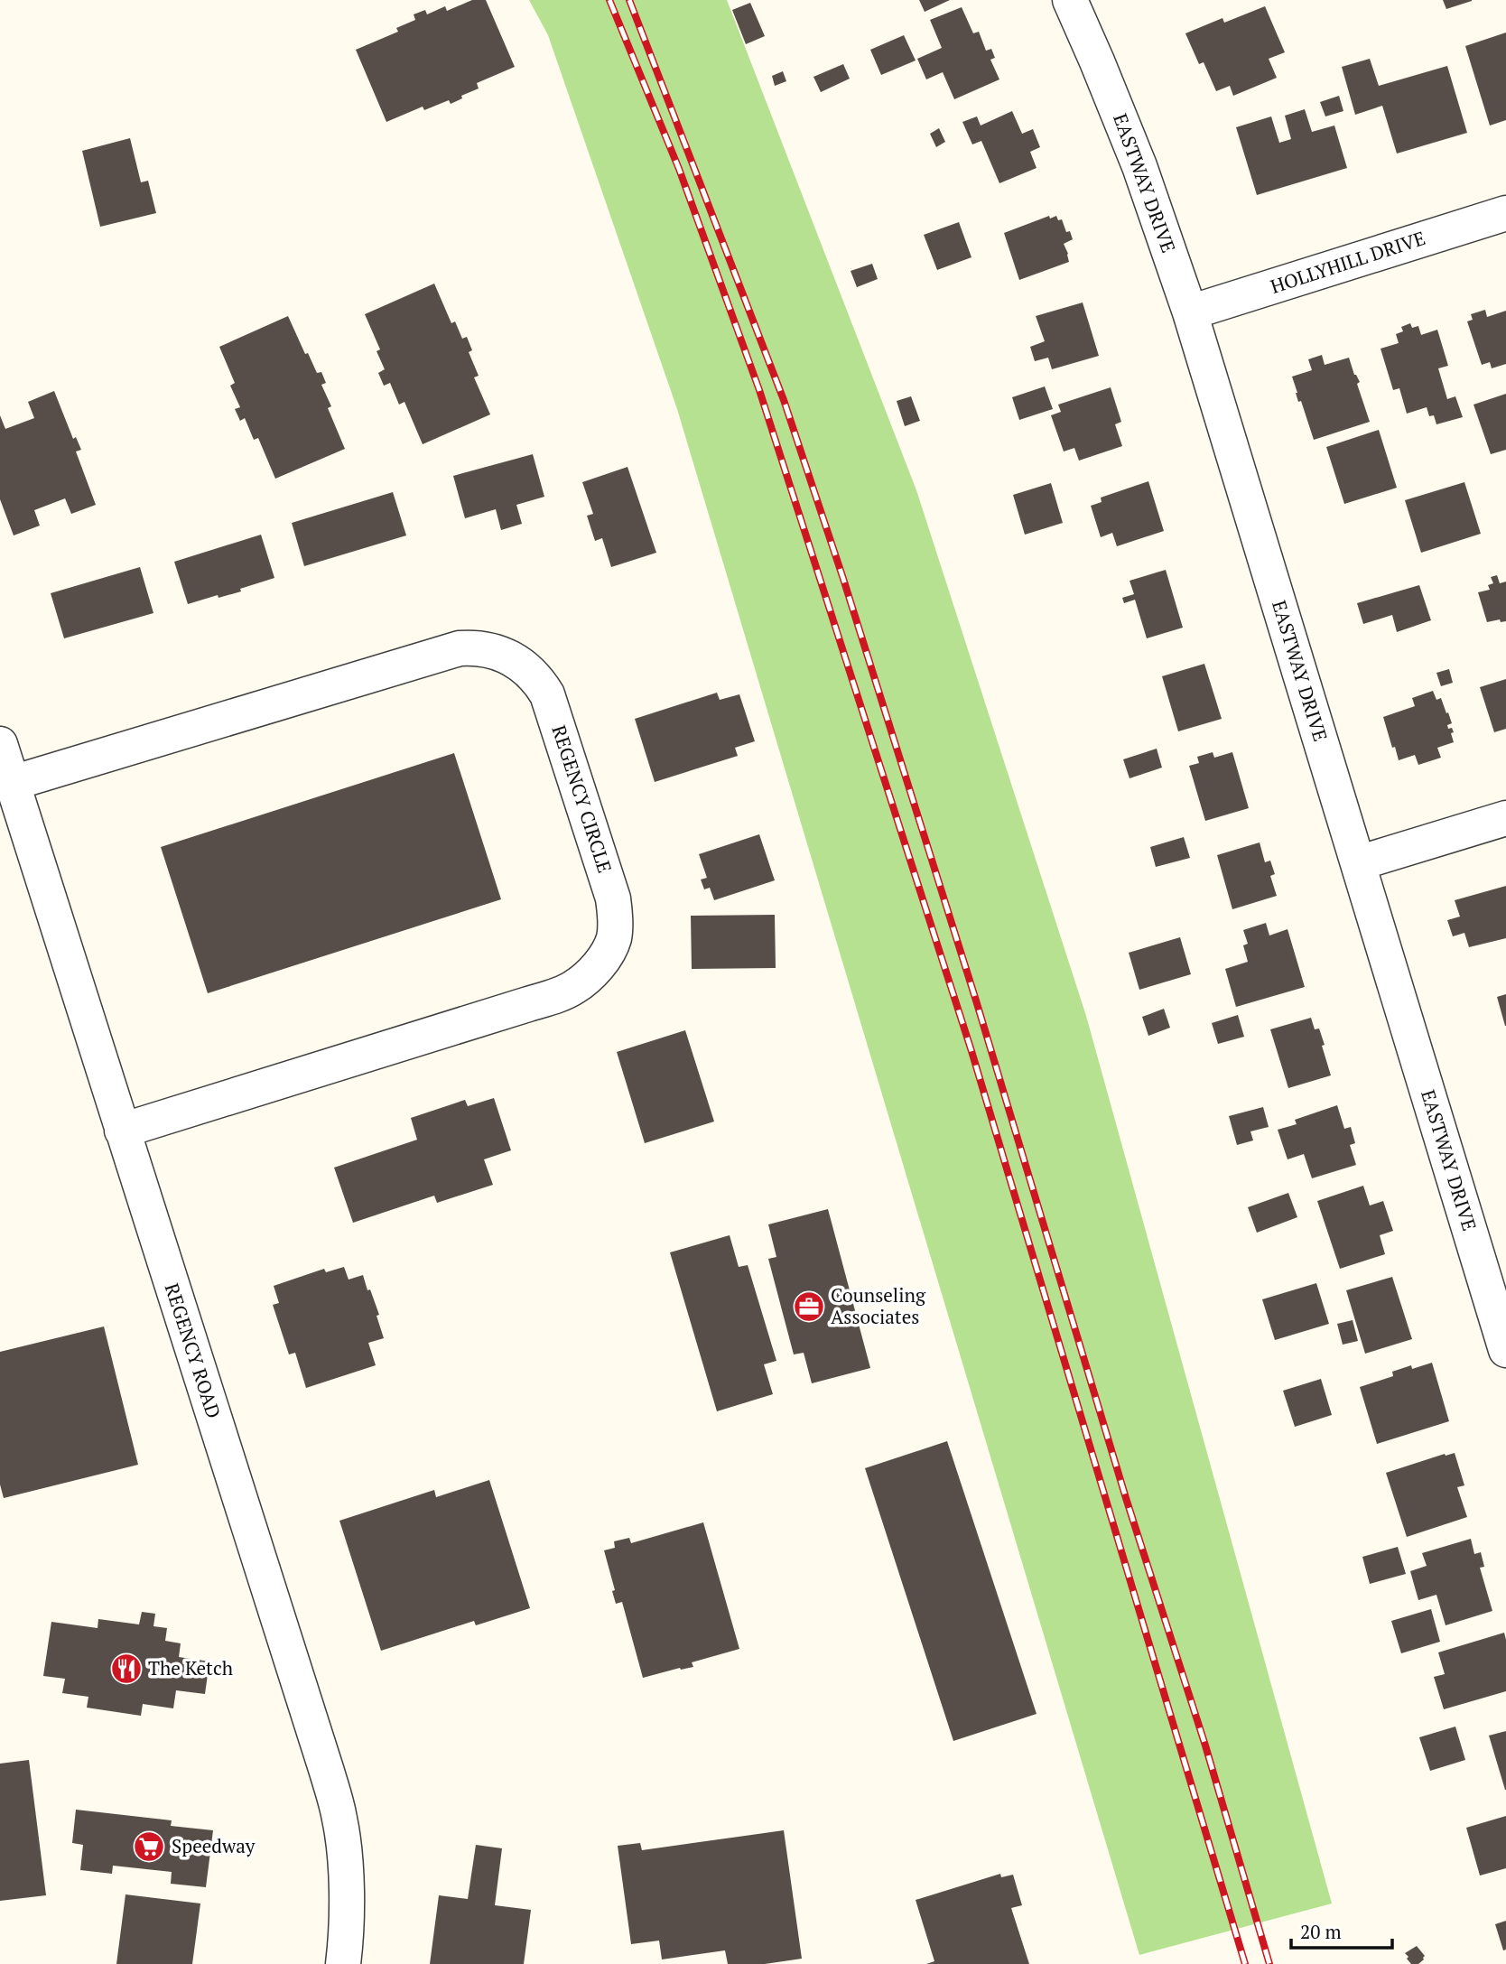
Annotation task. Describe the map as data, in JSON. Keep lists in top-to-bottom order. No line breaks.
{"streets":{"street":["EASTWAY DRIVE","HOLLYHILL DRIVE","REGENCY CIRCLE","REGENCY ROAD"]},"crossings":[["EASTWAY DRIVE","HOLLYHILL DRIVE"],["REGENCY CIRCLE","REGENCY ROAD"]],"places":{"office":["Counseling Associates"],"restaurant":["The Ketch"],"supermarket":["Speedway"]},"scale_bar":"20 m"}
